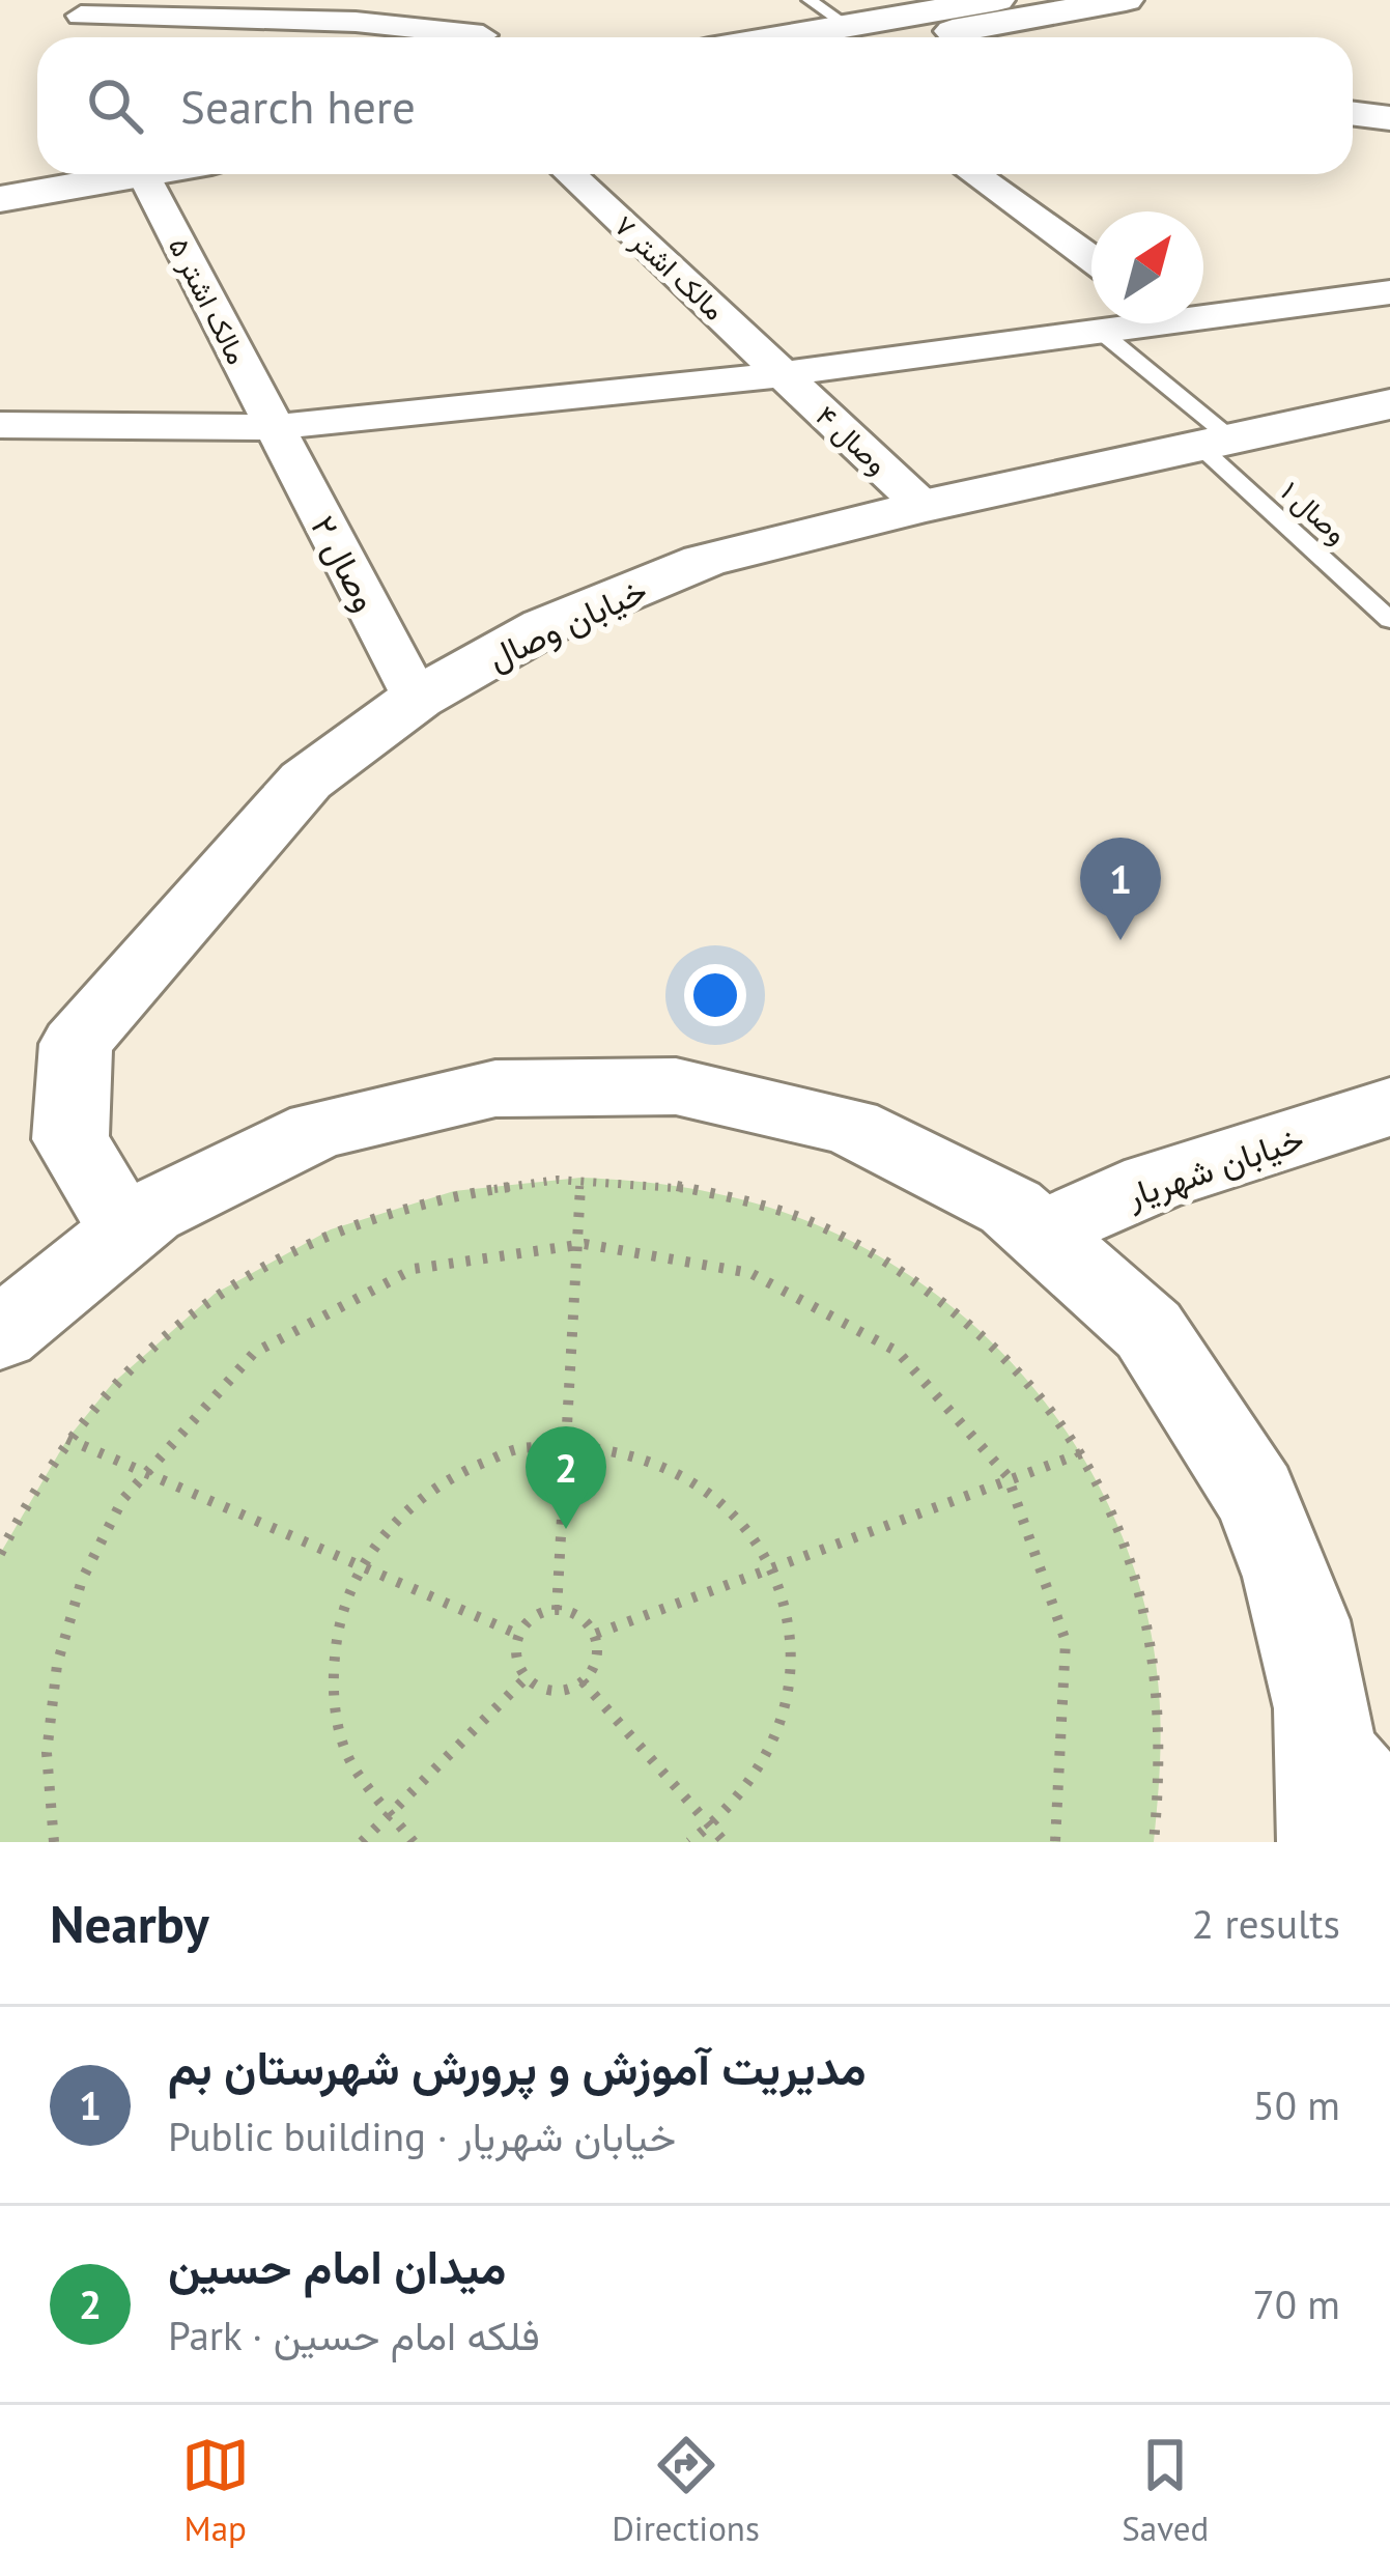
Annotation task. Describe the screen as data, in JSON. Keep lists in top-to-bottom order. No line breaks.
{"streets":{"main road":["خیابان وصال","خیابان شهریار"],"street":["مالک اشتر ۷","مالک اشتر ۵","وصال ۴","وصال ۲"],"lane":["وصال ۱"]},"crossings":[["مالک اشتر ۷","وصال ۴"],["مالک اشتر ۵","وصال ۲"],["وصال ۴","خیابان وصال"],["وصال ۱","خیابان وصال"],["وصال ۲","خیابان وصال"]],"north":"top right","page":{"search":"Search here","pins":["1","2"],"heading":["Nearby","2 results"],"list":[{"mark":"1","name":"مدیریت آموزش و پرورش شهرستان بم","note":"Public building · خیابان شهریار","value":"50 m"},{"mark":"2","name":"میدان امام حسین","note":"Park · فلکه امام حسین","value":"70 m"}],"nav":["Map","Directions","Saved"]}}
